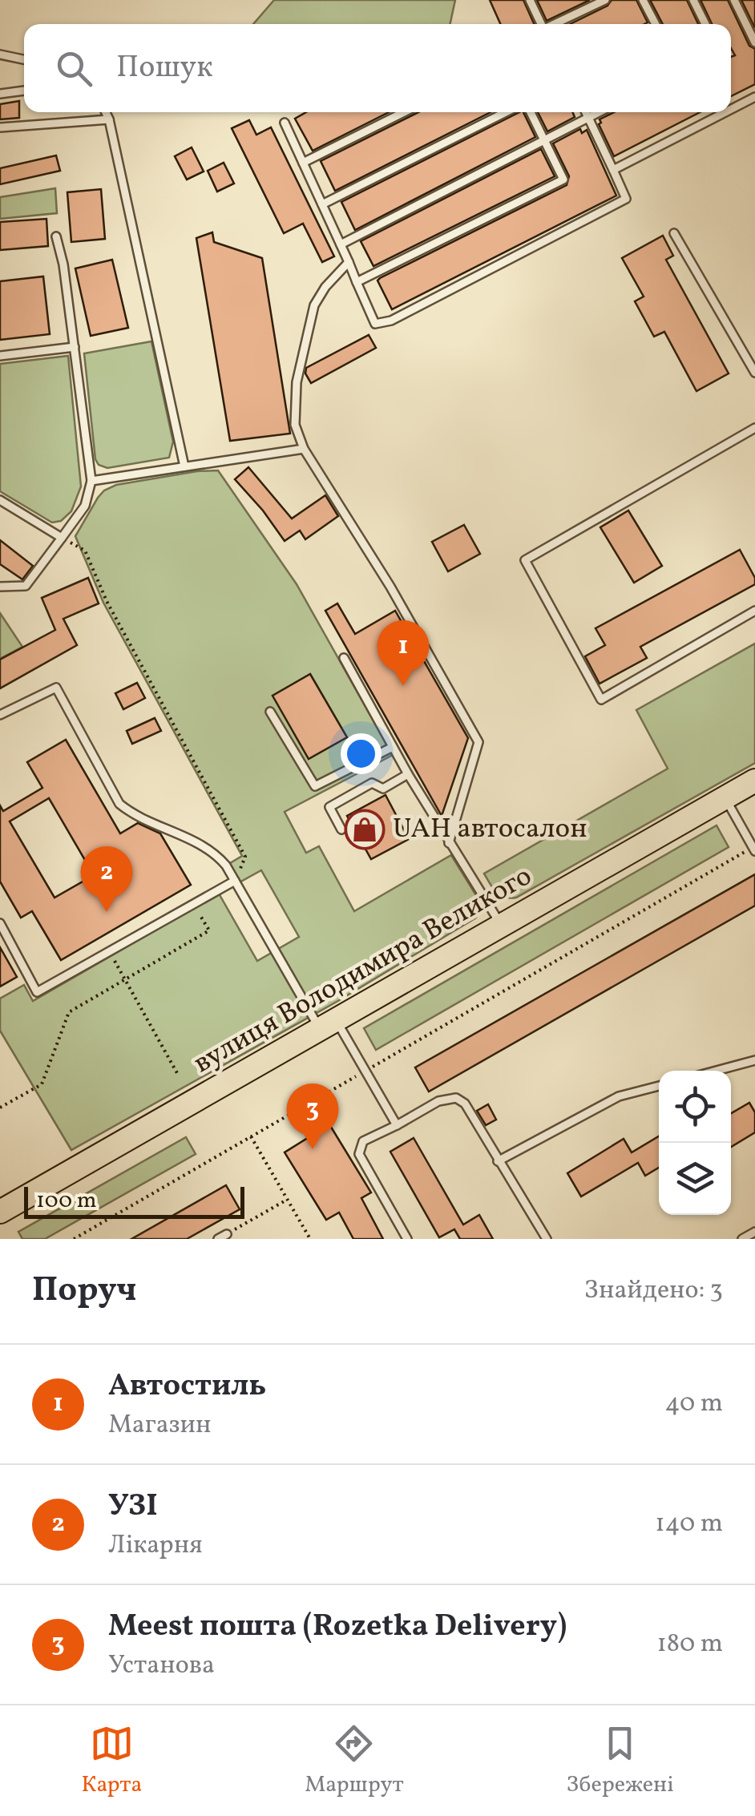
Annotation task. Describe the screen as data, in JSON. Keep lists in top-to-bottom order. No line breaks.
{"streets":{"main road":["вулиця Володимира Великого"]},"places":{"shop":["UAH автосалон"]},"scale_bar":"100 m","page":{"search":"Пошук","pins":["1","2","3"],"scale":"100 m","heading":["Поруч","Знайдено: 3"],"list":[{"mark":"1","name":"Автостиль","note":"Магазин","value":"40 m"},{"mark":"2","name":"УЗІ","note":"Лікарня","value":"140 m"},{"mark":"3","name":"Meest пошта (Rozetka Delivery)","note":"Установа","value":"180 m"}],"nav":["Карта","Маршрут","Збережені"]}}
